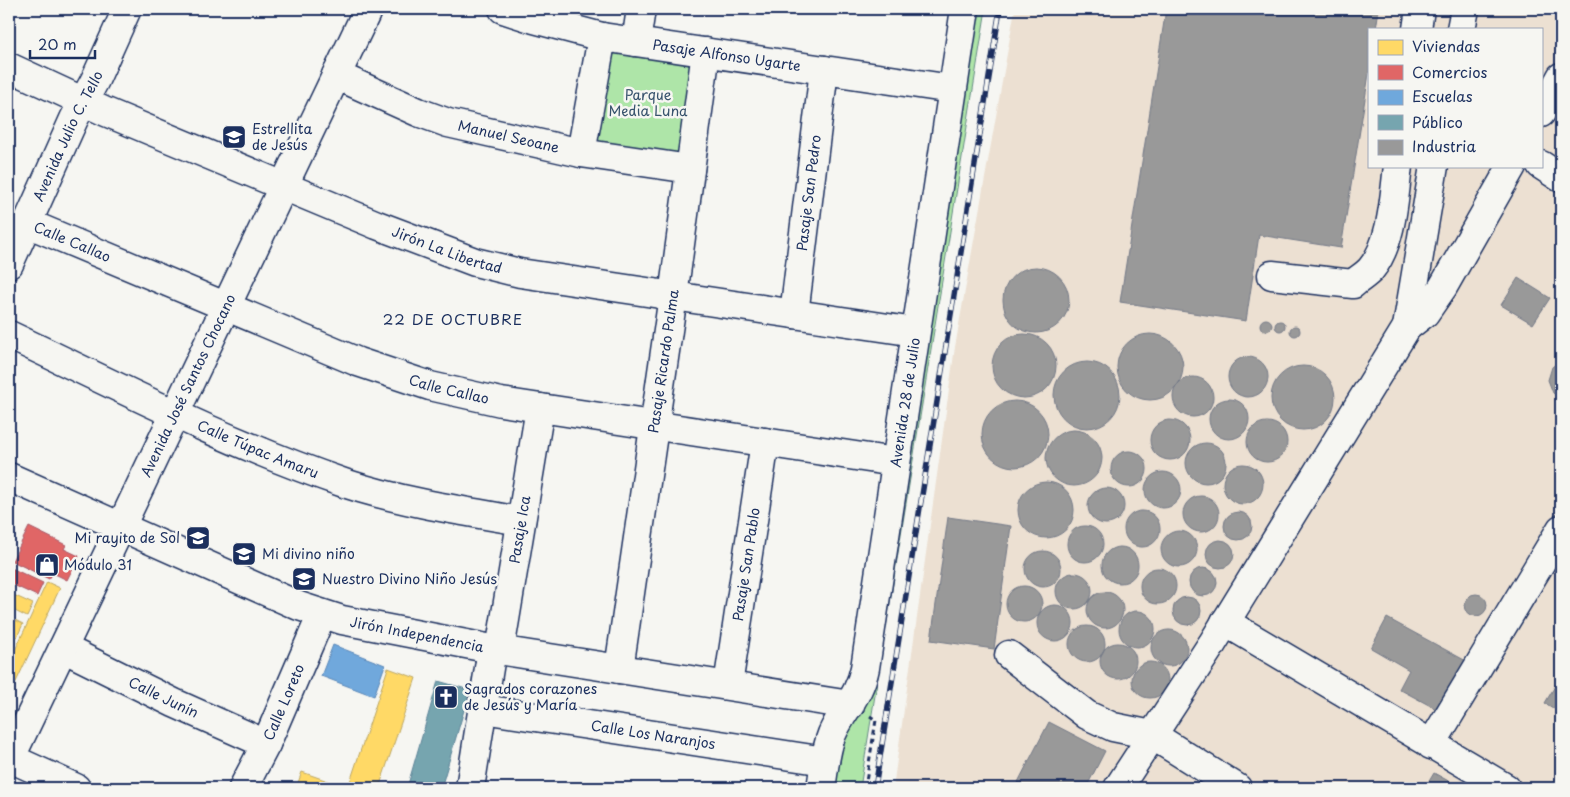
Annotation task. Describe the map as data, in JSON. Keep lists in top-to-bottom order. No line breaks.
{"streets":{"street":["Pasaje Alfonso Ugarte","Avenida Julio C. Tello","Manuel Seoane","Pasaje San Pedro","Calle Callao","Jirón La Libertad","Pasaje Ricardo Palma","Avenida José Santos Chocano","Avenida 28 de Julio","Calle Túpac Amaru","Pasaje Ica","Pasaje San Pablo","Jirón Independencia","Calle Junín","Calle Loreto","Calle Los Naranjos"]},"crossings":[["Pasaje Alfonso Ugarte","Pasaje San Pedro"],["Pasaje Alfonso Ugarte","Pasaje Ricardo Palma"],["Pasaje Alfonso Ugarte","Avenida 28 de Julio"],["Avenida Julio C. Tello","Calle Callao"],["Avenida Julio C. Tello","Jirón La Libertad"],["Manuel Seoane","Pasaje Ricardo Palma"],["Manuel Seoane","Avenida José Santos Chocano"],["Pasaje San Pedro","Jirón La Libertad"],["Calle Callao","Pasaje Ricardo Palma"],["Calle Callao","Avenida José Santos Chocano"],["Calle Callao","Avenida 28 de Julio"],["Calle Callao","Pasaje Ica"],["Calle Callao","Pasaje San Pablo"],["Jirón La Libertad","Pasaje Ricardo Palma"],["Jirón La Libertad","Avenida José Santos Chocano"],["Jirón La Libertad","Avenida 28 de Julio"],["Pasaje Ricardo Palma","Jirón Independencia"],["Avenida José Santos Chocano","Calle Túpac Amaru"],["Avenida José Santos Chocano","Jirón Independencia"],["Avenida José Santos Chocano","Calle Junín"],["Avenida 28 de Julio","Jirón Independencia"],["Avenida 28 de Julio","Calle Los Naranjos"],["Calle Túpac Amaru","Pasaje Ica"],["Pasaje Ica","Jirón Independencia"],["Pasaje Ica","Calle Los Naranjos"],["Pasaje San Pablo","Jirón Independencia"],["Jirón Independencia","Calle Loreto"],["Calle Junín","Calle Loreto"]],"districts":["22 DE OCTUBRE"],"parks":["Parque Media Luna"],"places":{"school or university":["Estrellita de Jesús","Mi rayito de Sol","Mi divino niño","Nuestro Divino Niño Jesús"],"shop":["Módulo 31"],"church":["Sagrados corazones de Jesús y María"]},"legend":["Viviendas","Comercios","Escuelas","Público","Industria"],"scale_bar":"20 m"}
